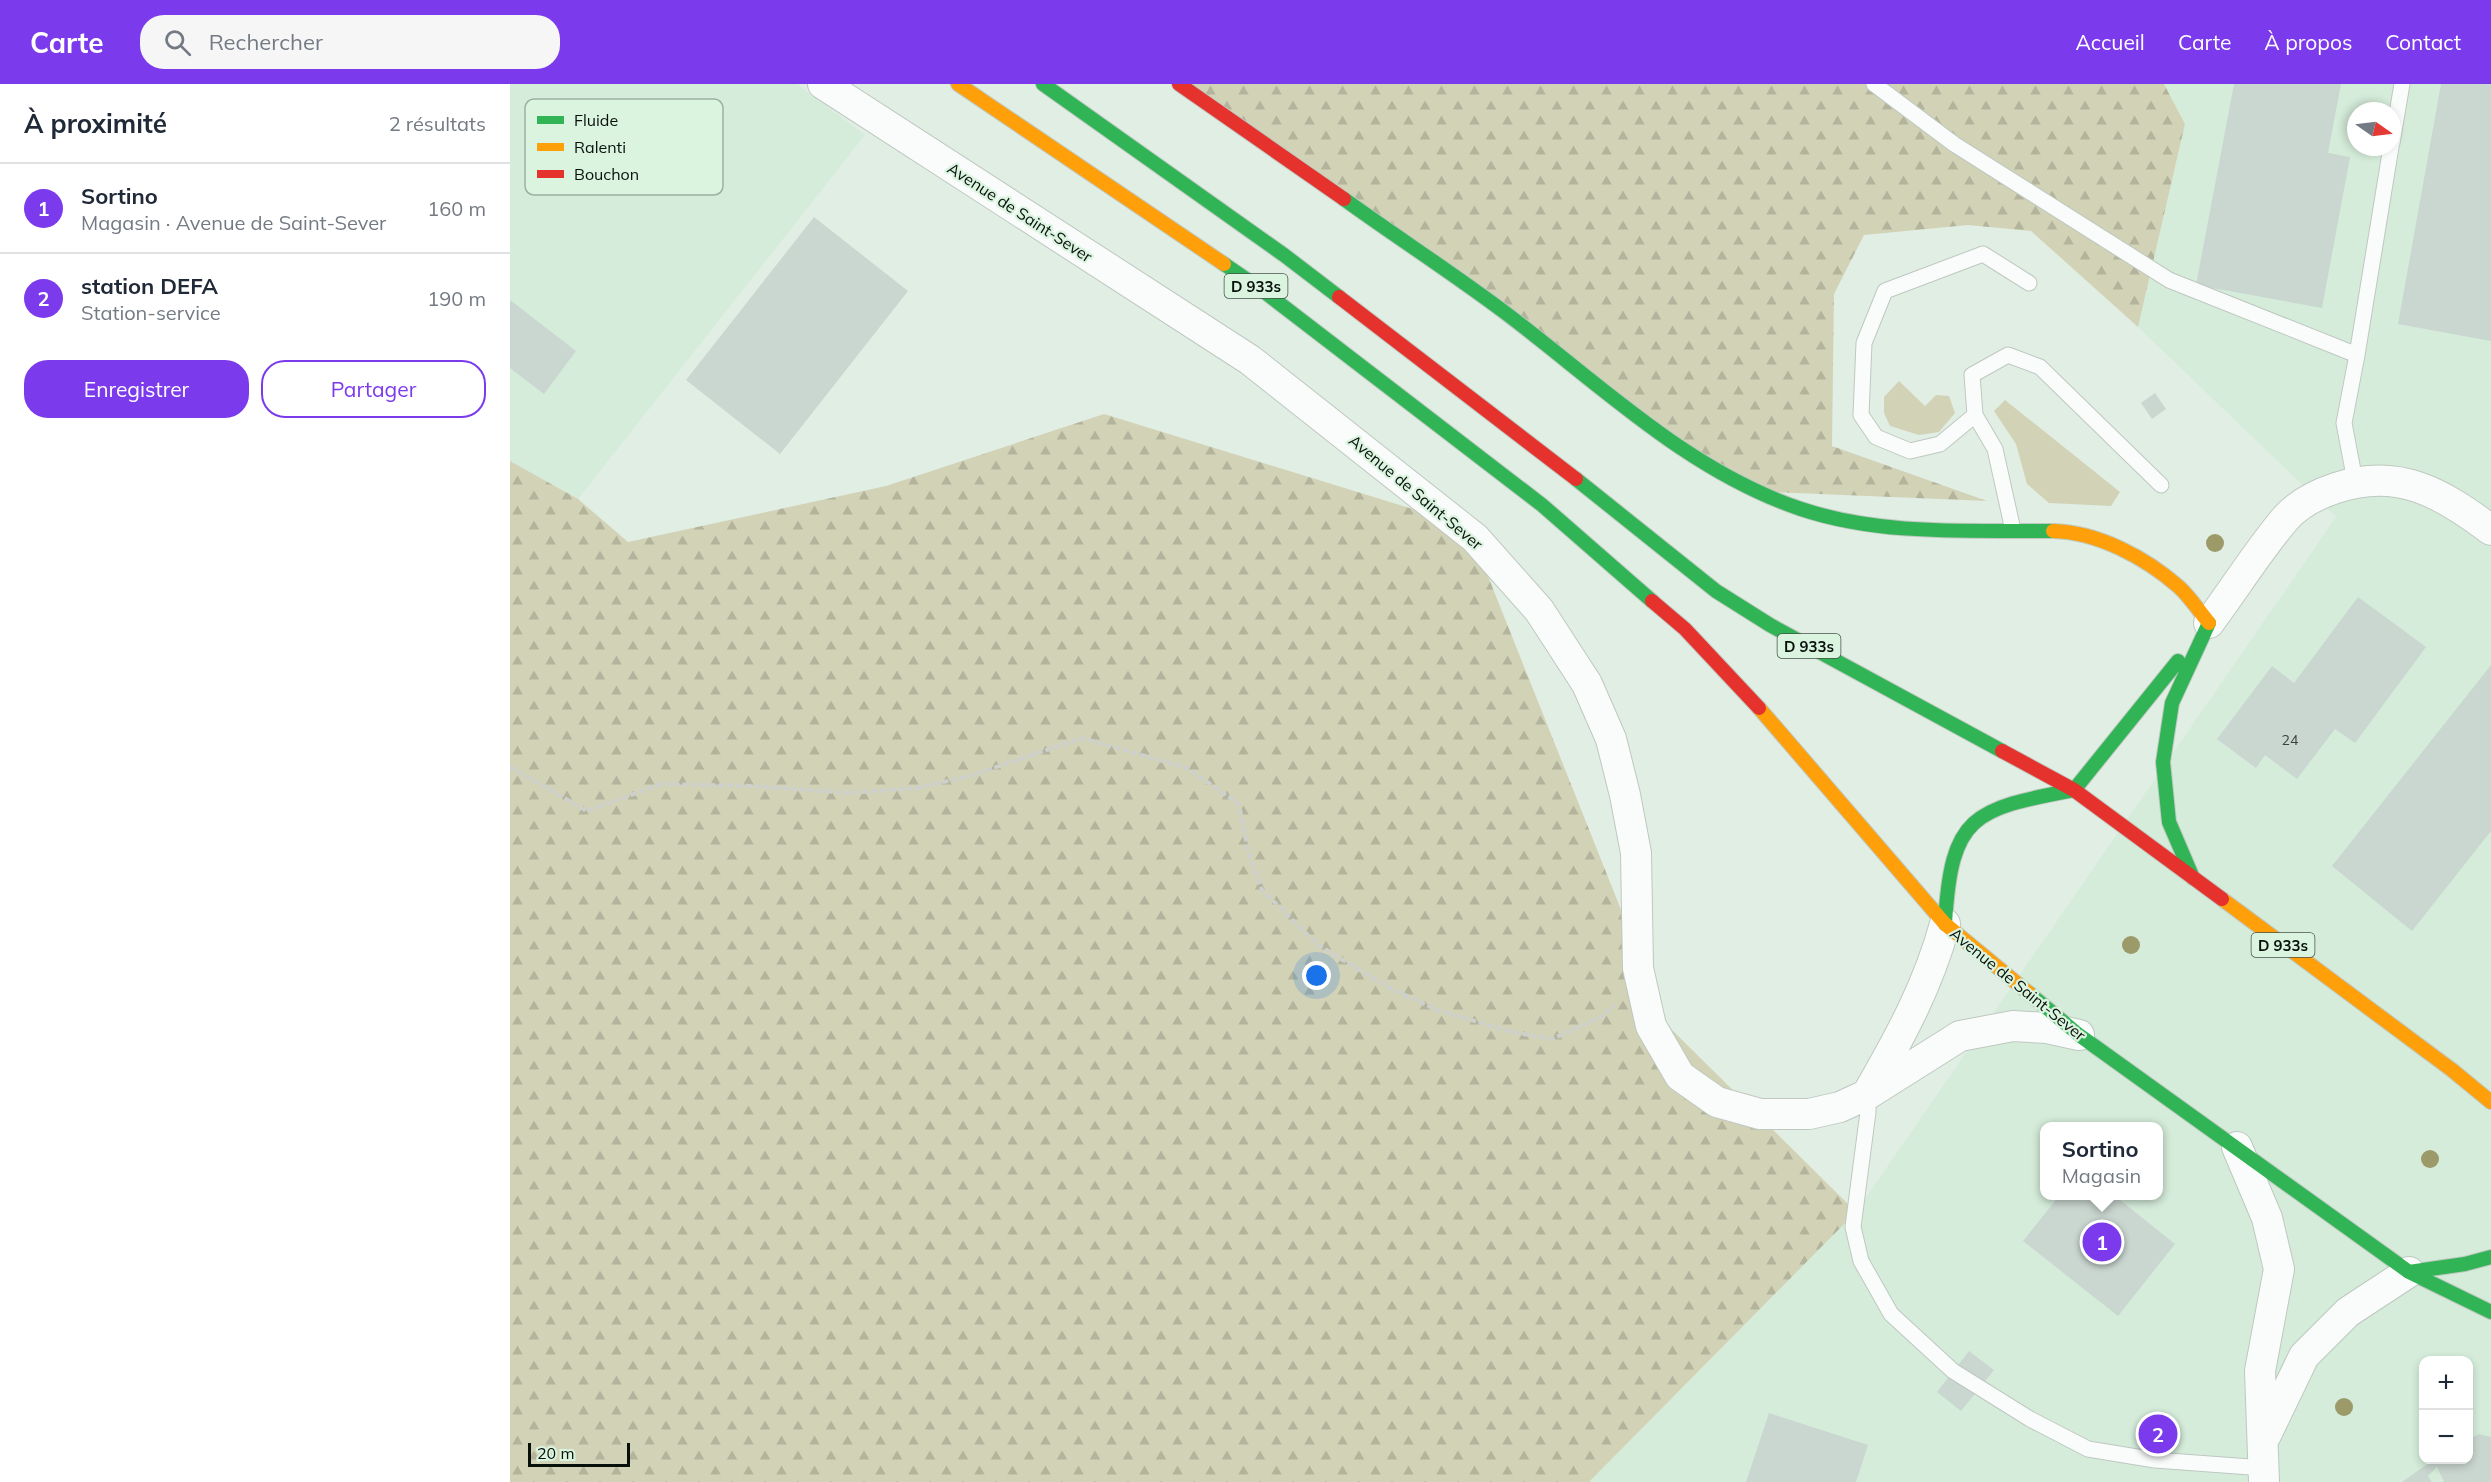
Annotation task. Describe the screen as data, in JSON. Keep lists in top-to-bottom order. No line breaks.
{"streets":{"main road":["Avenue de Saint-Sever","D 933s"]},"crossings":[["Avenue de Saint-Sever","D 933s"]],"house_numbers":["24"],"legend":["Fluide","Ralenti","Bouchon"],"scale_bar":"20 m","north":"right","page":{"header":"Carte","search":"Rechercher","nav":["Accueil","Carte","À propos","Contact"],"heading":["À proximité","2 résultats"],"list":[{"mark":"1","name":"Sortino","note":"Magasin · Avenue de Saint-Sever","value":"160 m"},{"mark":"2","name":"station DEFA","note":"Station-service","value":"190 m"}],"buttons":["Enregistrer","Partager"],"popup":["Sortino","Magasin"],"pins":["1","2"],"map_buttons":["+","−"],"scale":"20 m"}}
